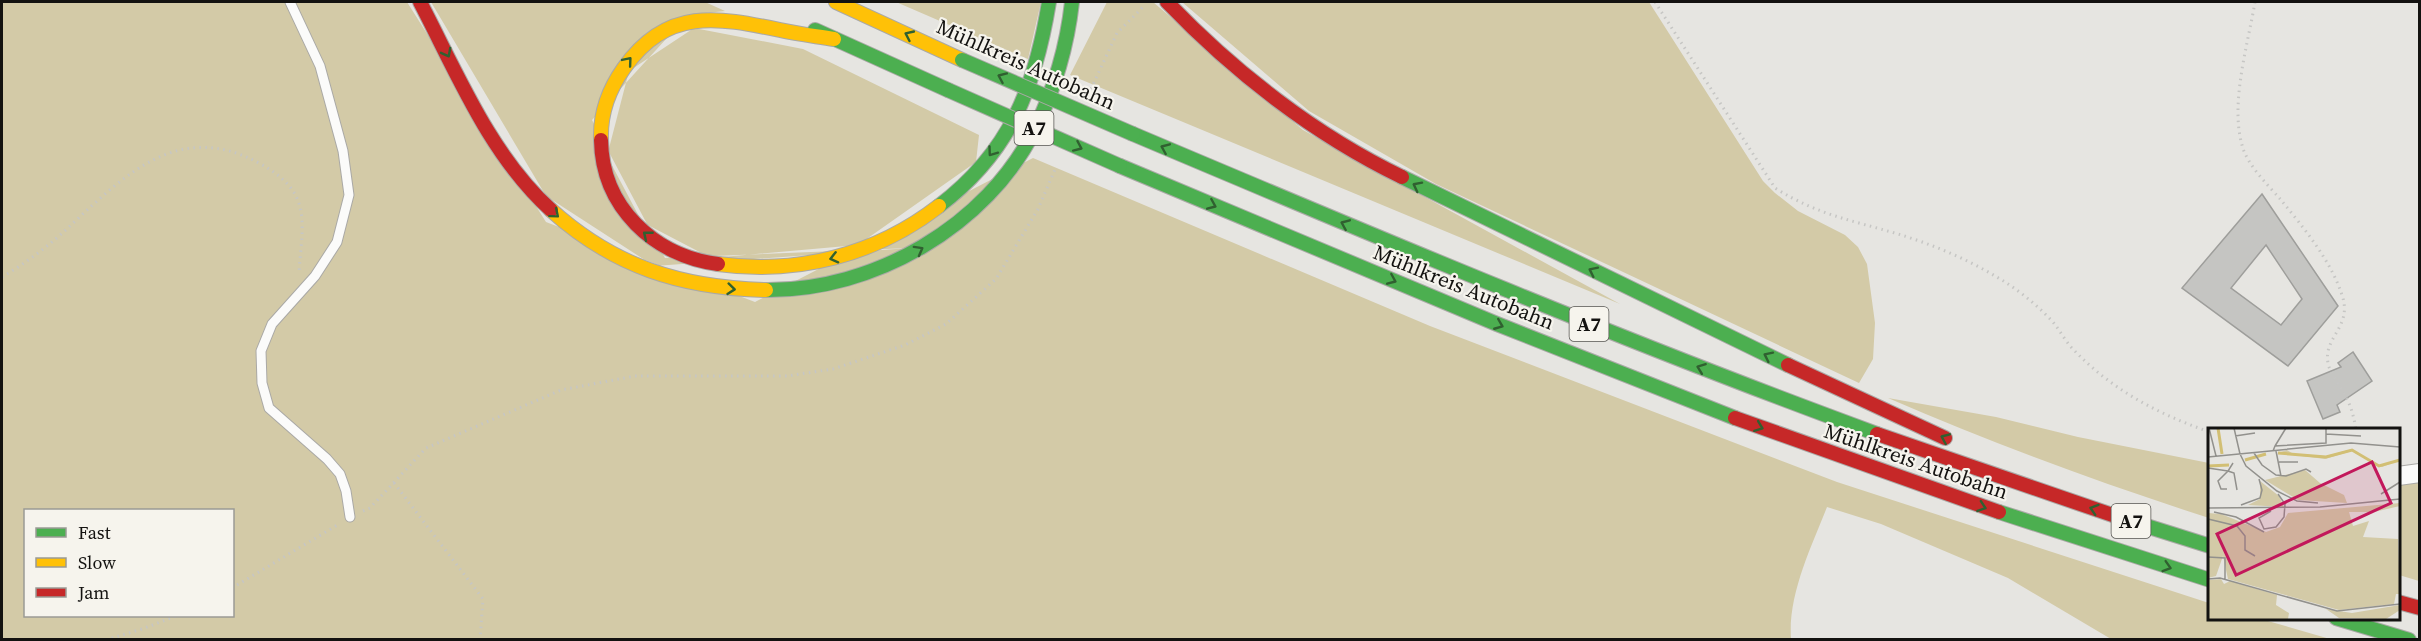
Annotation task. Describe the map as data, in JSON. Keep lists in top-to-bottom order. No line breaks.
{"streets":{"highway":["Mühlkreis Autobahn","A7"]},"legend":["Fast","Slow","Jam"]}
